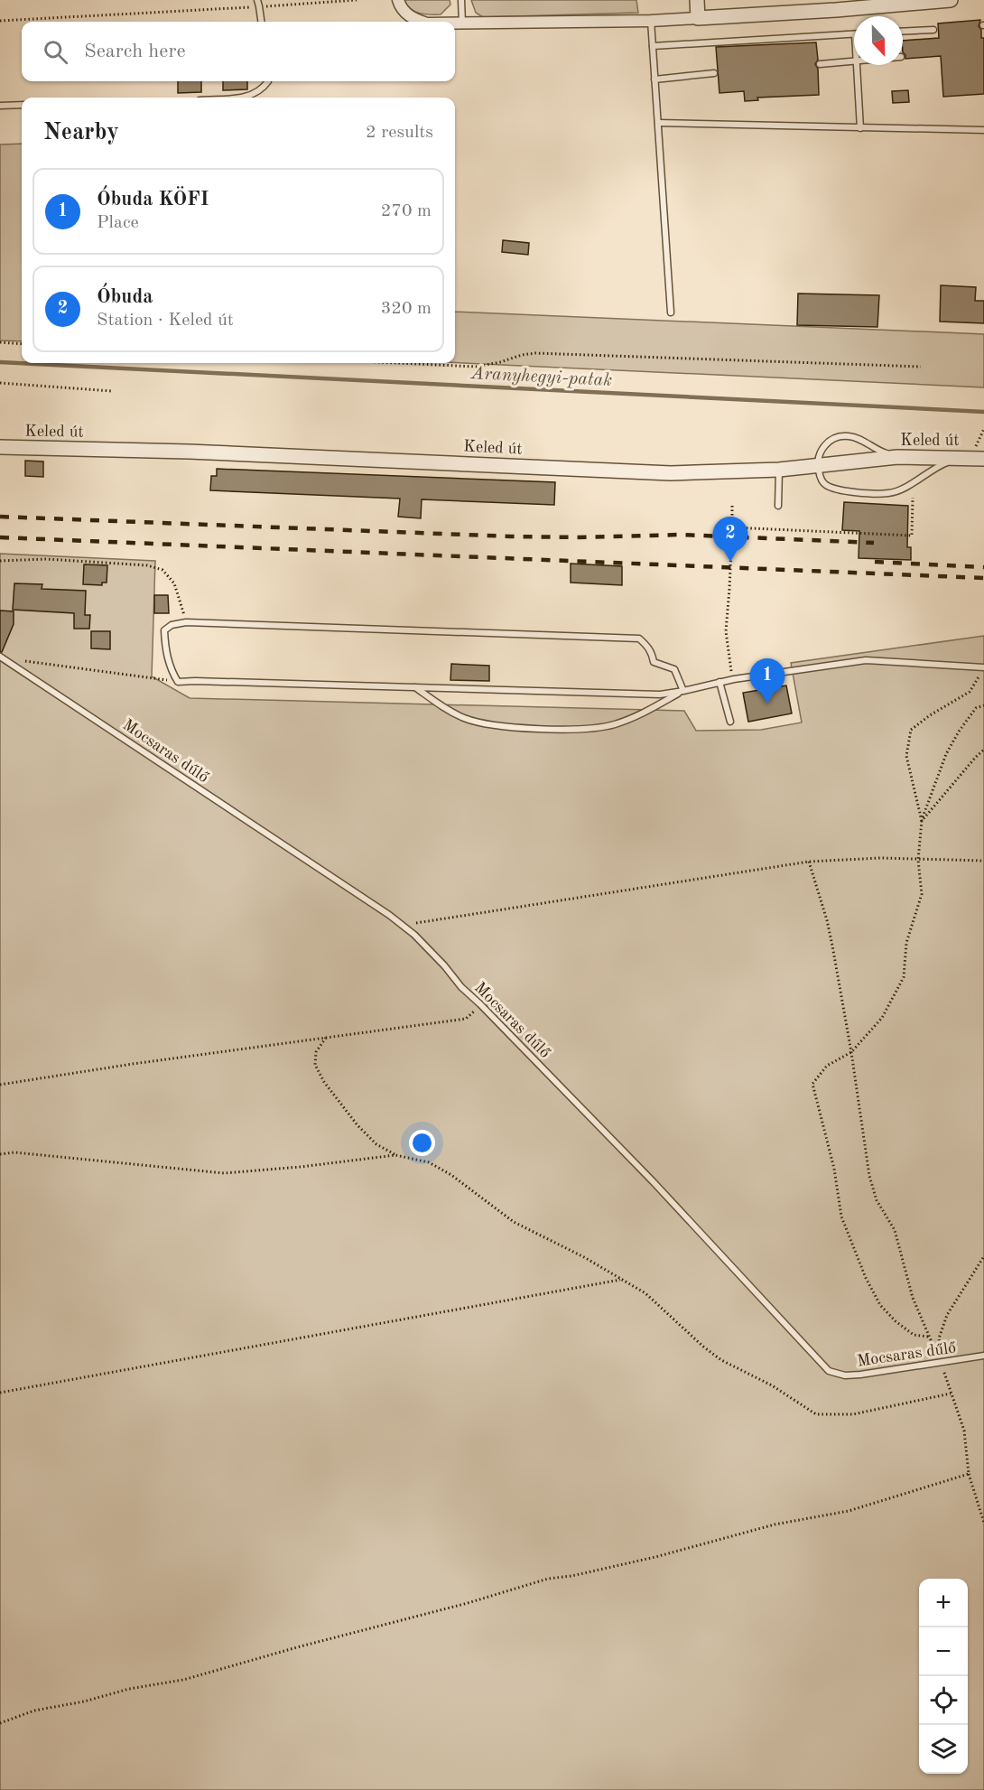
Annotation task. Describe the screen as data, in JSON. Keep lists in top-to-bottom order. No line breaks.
{"streets":{"street":["Keled út"],"lane":["Mocsaras dűlő"]},"water":["Aranyhegyi-patak"],"north":"bottom","page":{"search":"Search here","heading":["Nearby","2 results"],"list":[{"mark":"1","name":"Óbuda KÖFI","note":"Place","value":"270 m"},{"mark":"2","name":"Óbuda","note":"Station · Keled út","value":"320 m"}],"pins":["2","1"],"map_buttons":["+","−"]}}
